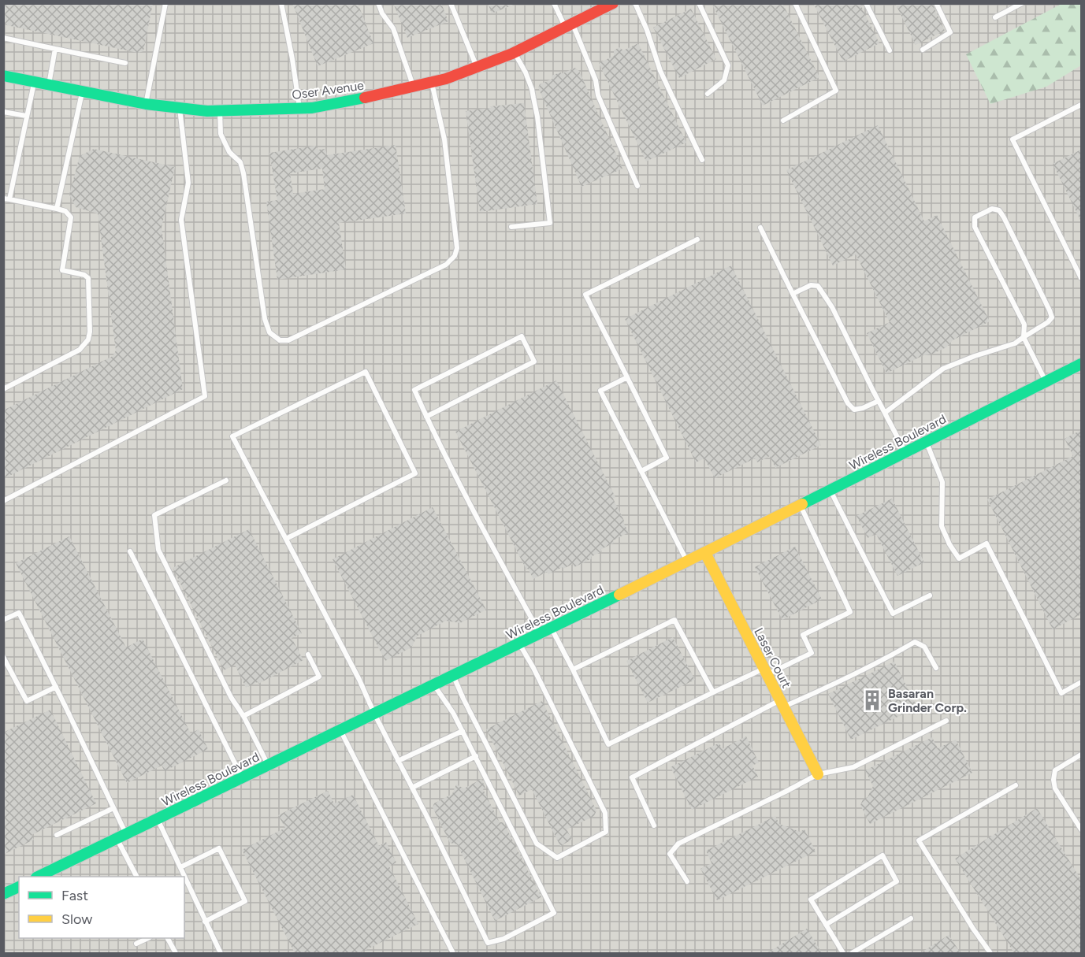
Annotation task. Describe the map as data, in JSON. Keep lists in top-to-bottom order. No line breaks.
{"streets":{"street":["Oser Avenue","Wireless Boulevard","Laser Court"]},"crossings":[["Wireless Boulevard","Laser Court"]],"places":{"building":["Basaran Grinder Corp."]},"legend":["Fast","Slow"]}
